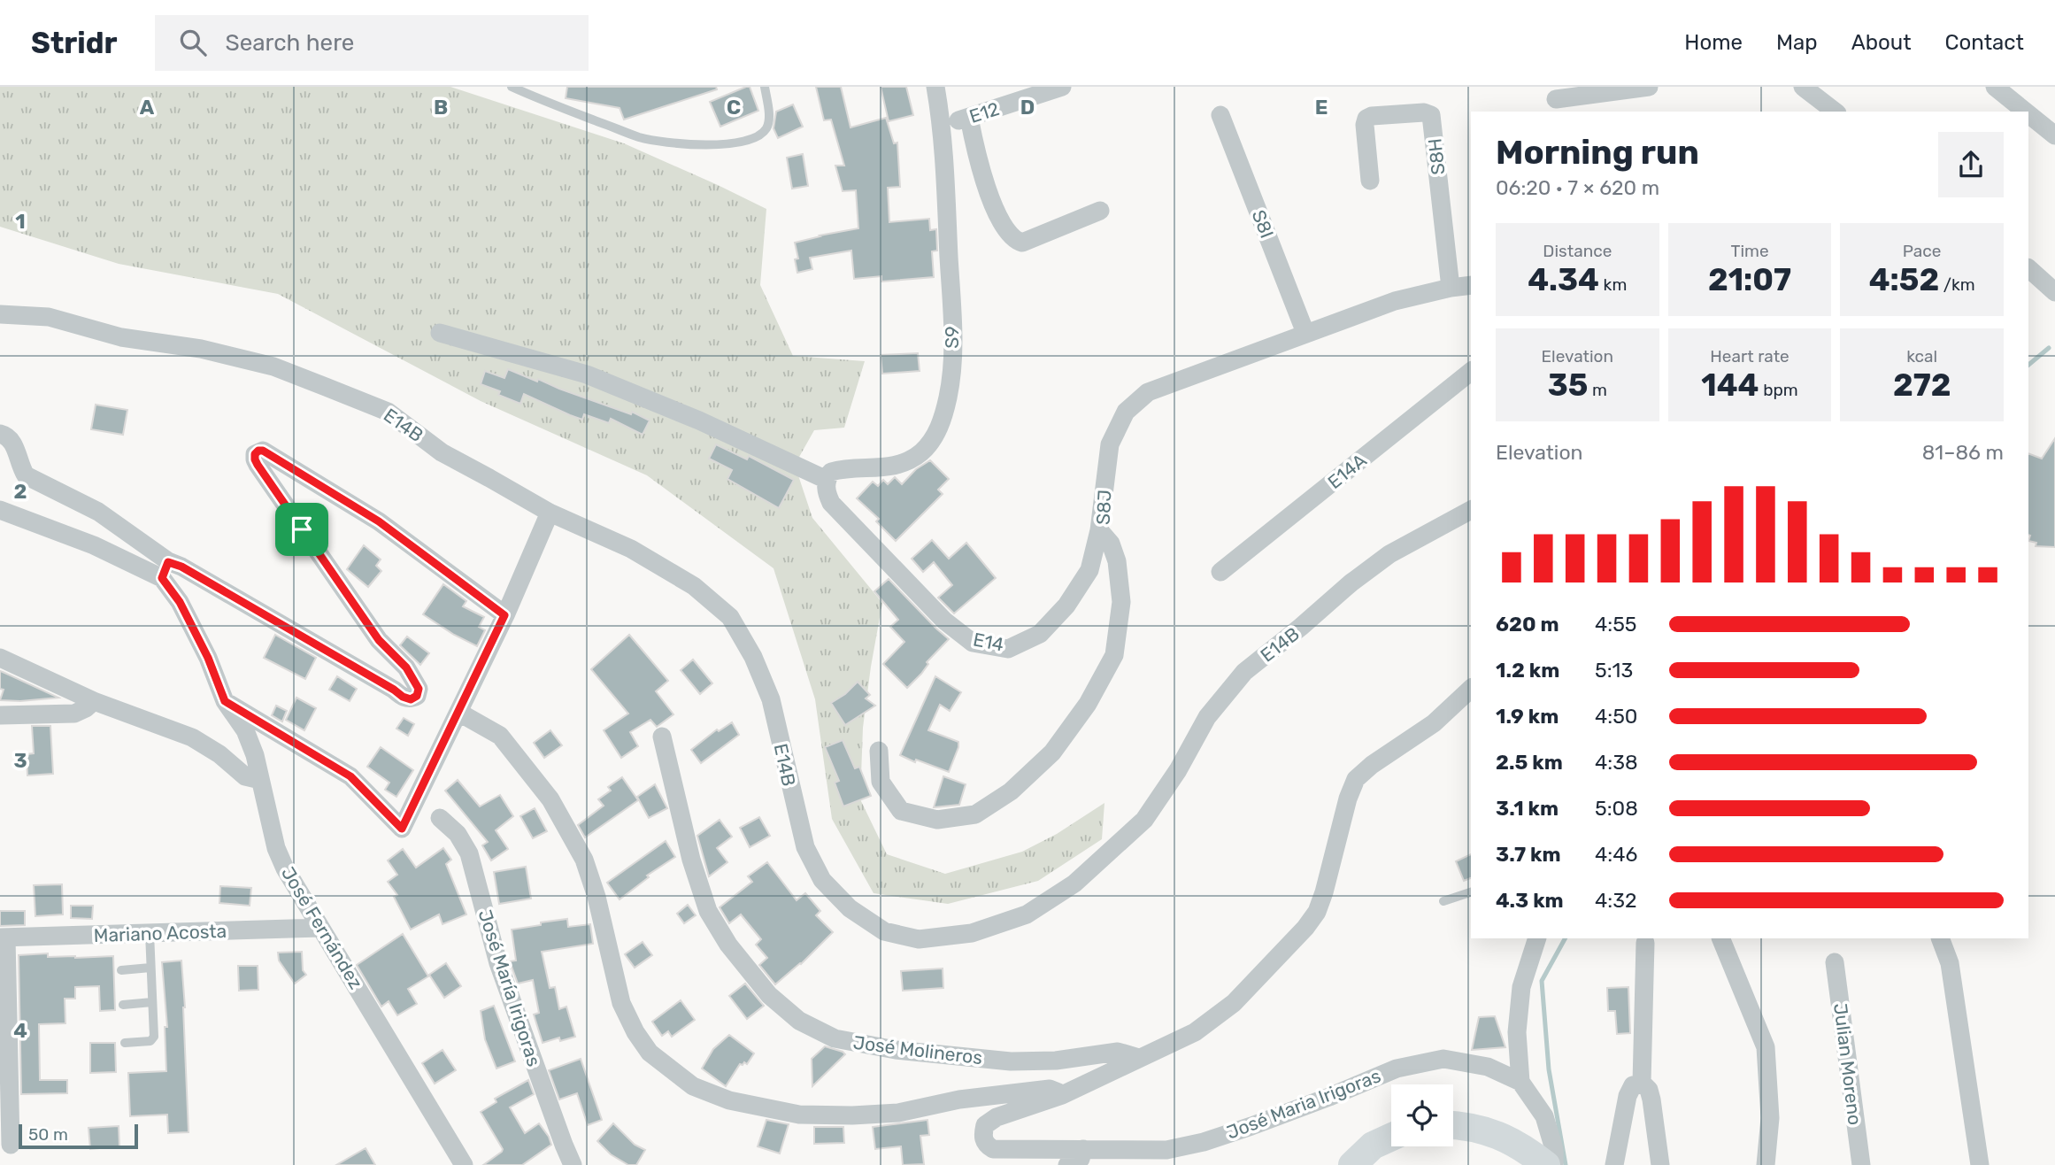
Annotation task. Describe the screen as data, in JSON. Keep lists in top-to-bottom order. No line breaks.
{"streets":{"street":["E12","S8H","S8I","S9","E14B","E14A","S8J","E14","José Fernández","Mariano Acosta","José María Irigoras","José Molineros","Julian Moreno","José Maria Irigoras"]},"crossings":[["E12","S9"],["S8H","S8J"],["S8I","S8J"],["S9","E14"],["S8J","E14"],["José Fernández","Mariano Acosta"]],"scale_bar":"50 m","page":{"header":"Stridr","search":"Search here","nav":["Home","Map","About","Contact"],"heading":["Morning run","06:20 · 7 × 620 m"],"stats":[["Distance","4.34 km"],["Time","21:07"],["Pace","4:52 /km"],["Elevation","35 m"],["Heart rate","144 bpm"],["kcal","272"]],"chart":["Elevation","81–86 m"],"list":[{"name":"620 m","note":"4:55"},{"name":"1.2 km","note":"5:13"},{"name":"1.9 km","note":"4:50"},{"name":"2.5 km","note":"4:38"},{"name":"3.1 km","note":"5:08"},{"name":"3.7 km","note":"4:46"},{"name":"4.3 km","note":"4:32"}],"scale":"50 m"},"grid":{"columns":["A","B","C","D","E"],"rows":["1","2","3","4"]}}
